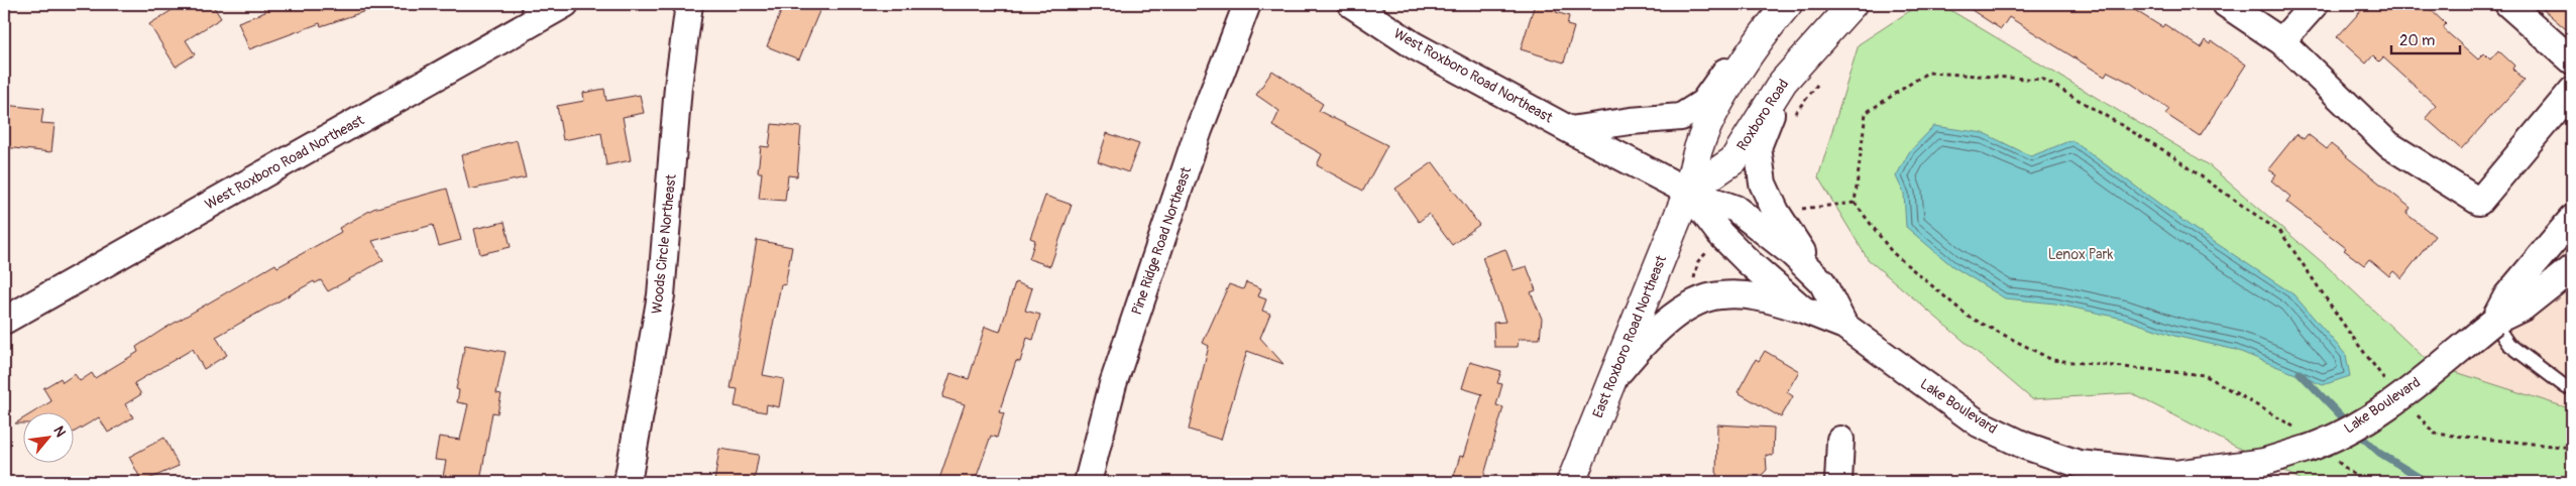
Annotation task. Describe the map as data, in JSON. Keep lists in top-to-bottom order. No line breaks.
{"streets":{"main road":["Roxboro Road","East Roxboro Road Northeast"],"street":["West Roxboro Road Northeast","Pine Ridge Road Northeast","Woods Circle Northeast","Lake Boulevard"]},"crossings":[["West Roxboro Road Northeast","Roxboro Road"],["West Roxboro Road Northeast","East Roxboro Road Northeast"],["West Roxboro Road Northeast","Lake Boulevard"],["Roxboro Road","East Roxboro Road Northeast"],["Roxboro Road","Lake Boulevard"],["East Roxboro Road Northeast","Lake Boulevard"]],"parks":["Lenox Park"],"scale_bar":"20 m","north":"top right"}
